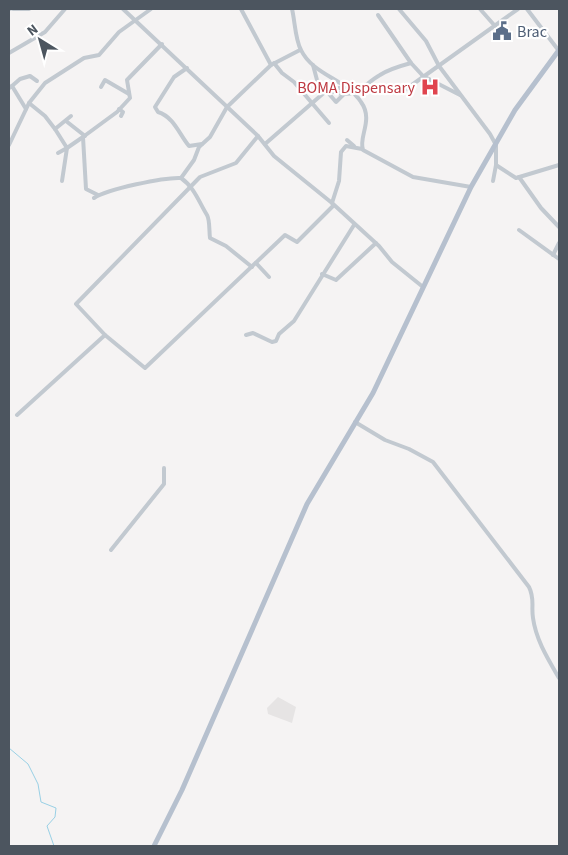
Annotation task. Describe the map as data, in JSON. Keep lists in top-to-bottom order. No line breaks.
{"places":{"public building":["Brac"],"hospital":["BOMA Dispensary"]},"north":"top left"}
